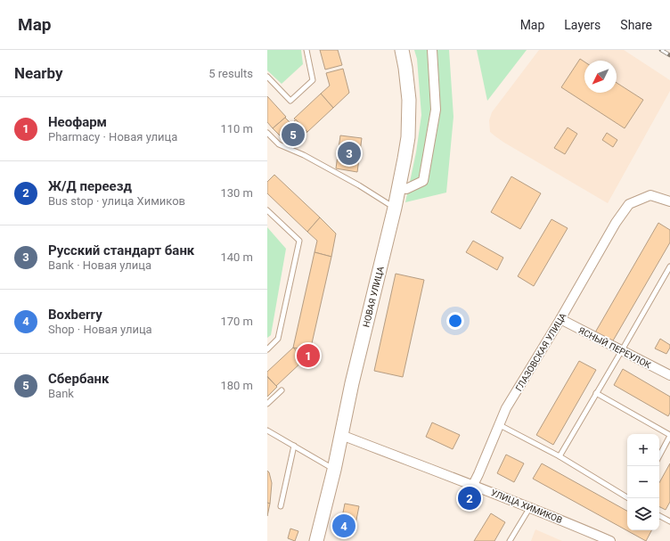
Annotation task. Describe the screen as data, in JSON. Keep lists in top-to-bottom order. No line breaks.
{"streets":{"street":["НОВАЯ УЛИЦА","ЯСНЫЙ ПЕРЕУЛОК","ГЛАЗОВСКАЯ УЛИЦА","УЛИЦА ХИМИКОВ"]},"crossings":[["НОВАЯ УЛИЦА","УЛИЦА ХИМИКОВ"],["ЯСНЫЙ ПЕРЕУЛОК","ГЛАЗОВСКАЯ УЛИЦА"],["ГЛАЗОВСКАЯ УЛИЦА","УЛИЦА ХИМИКОВ"]],"north":"bottom left","page":{"header":"Map","nav":["Map","Layers","Share"],"heading":["Nearby","5 results"],"list":[{"mark":"1","name":"Неофарм","note":"Pharmacy · Новая улица","value":"110 m"},{"mark":"2","name":"Ж/Д переезд","note":"Bus stop · улица Химиков","value":"130 m"},{"mark":"3","name":"Русский стандарт банк","note":"Bank · Новая улица","value":"140 m"},{"mark":"4","name":"Boxberry","note":"Shop · Новая улица","value":"170 m"},{"mark":"5","name":"Сбербанк","note":"Bank","value":"180 m"}],"pins":["5","3","1","2","4"],"map_buttons":["+","−"]}}
